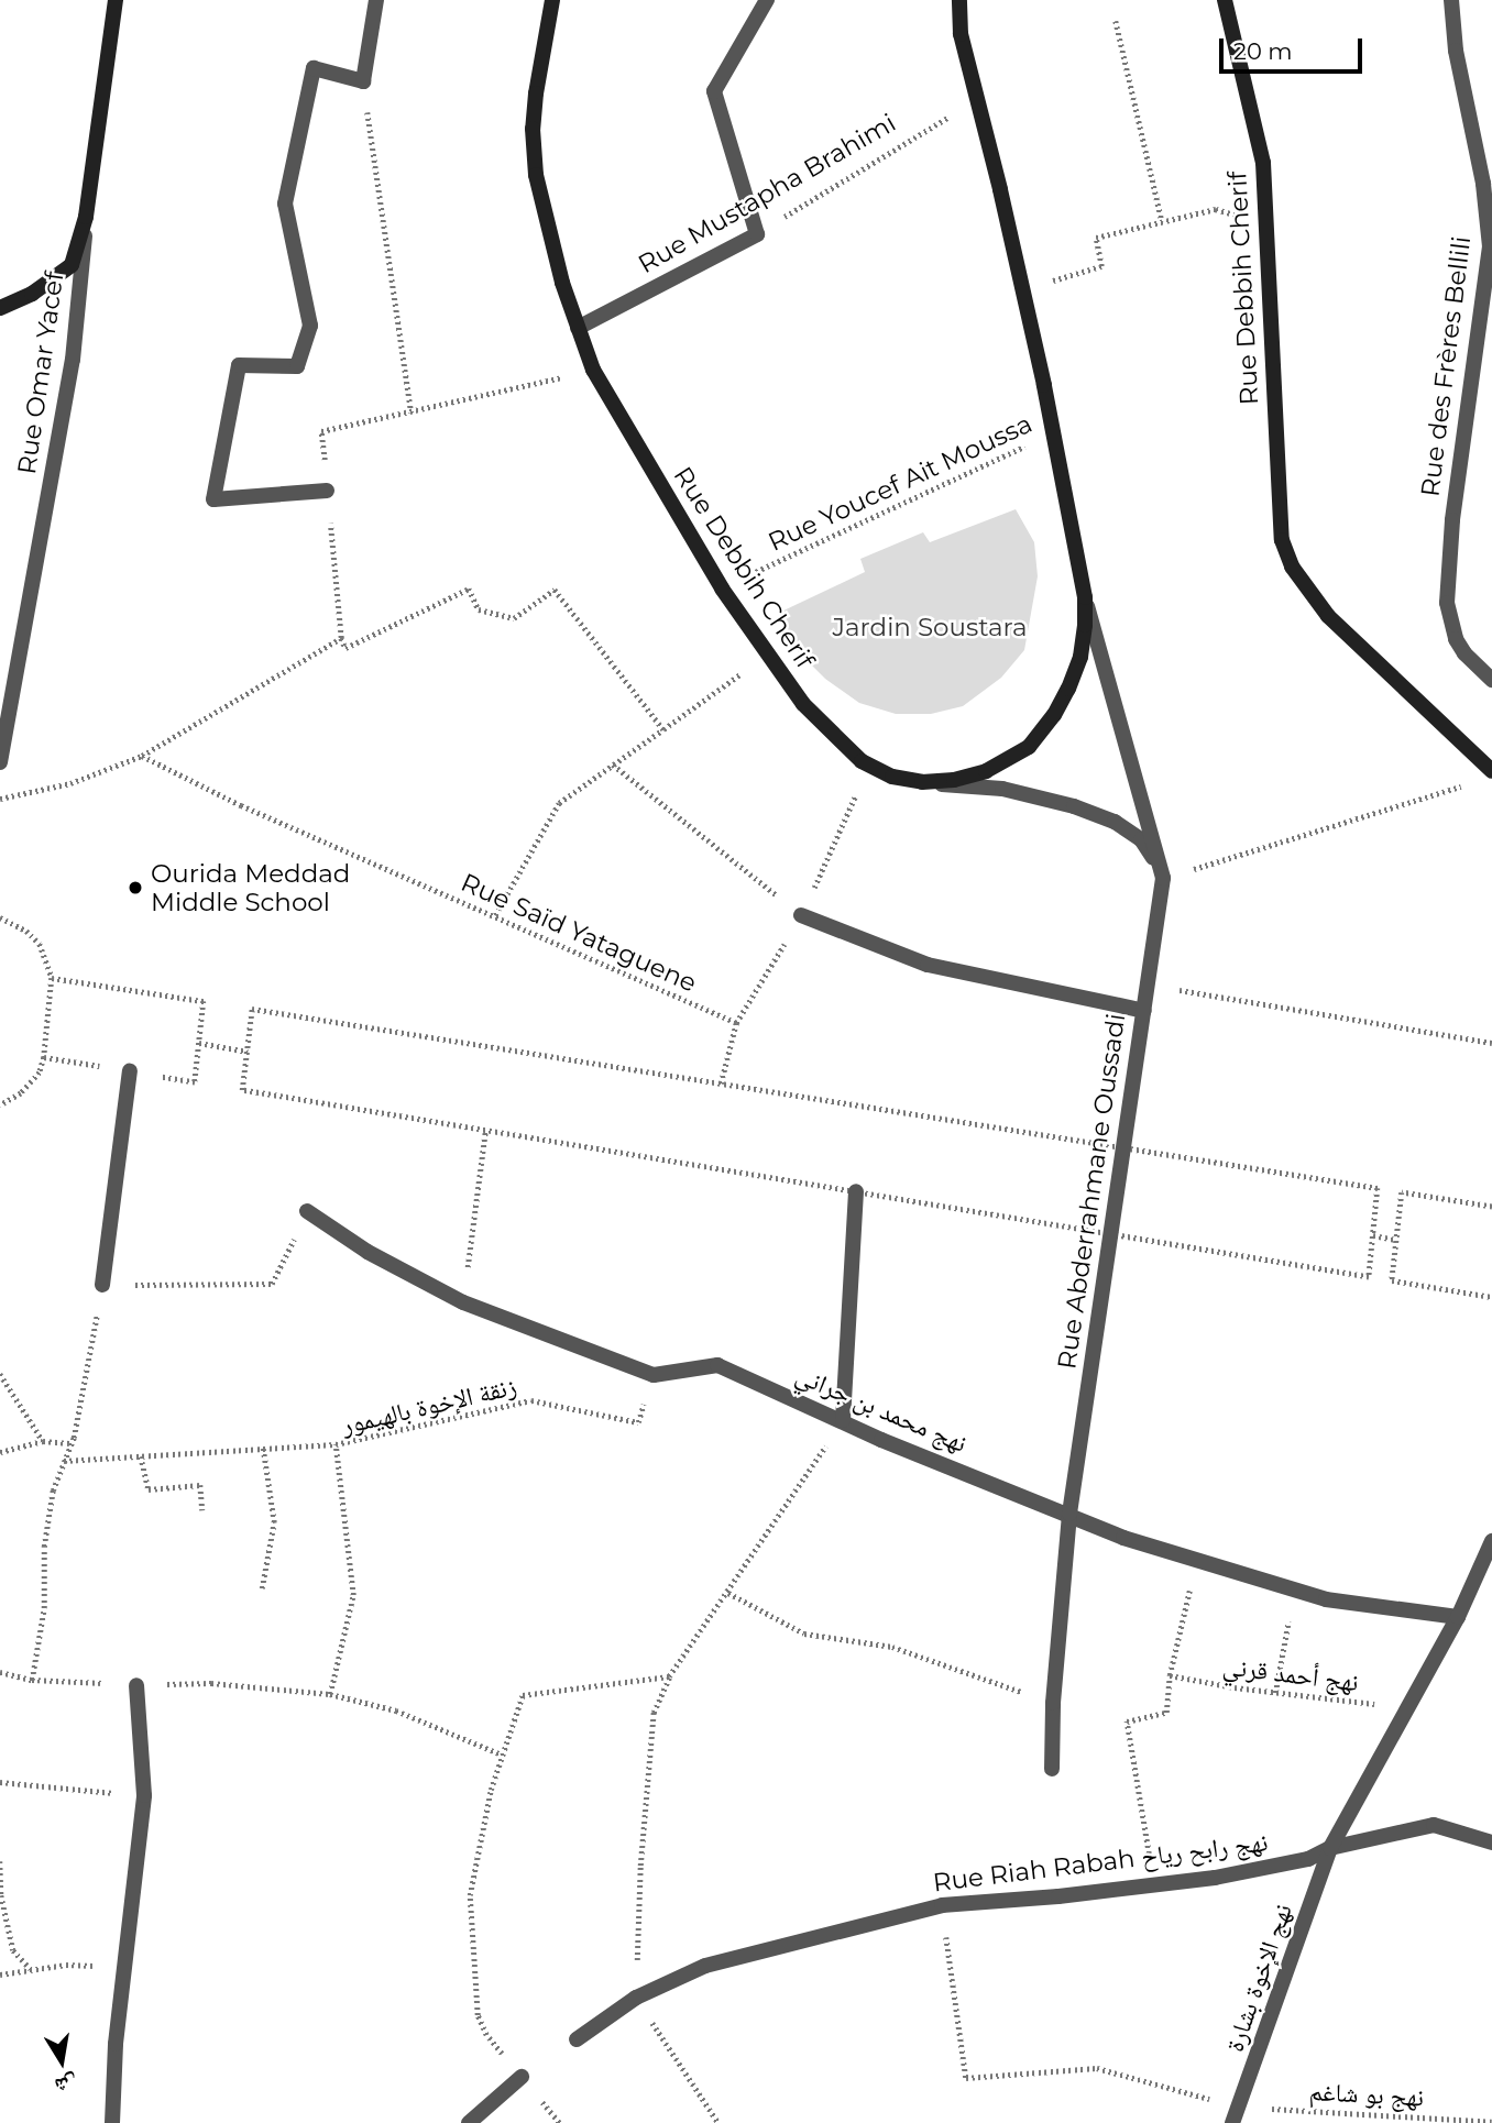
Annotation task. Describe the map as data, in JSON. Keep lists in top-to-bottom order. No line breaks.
{"streets":{"street":["Rue Mustapha Brahimi","Rue Debbih Cherif","Rue des Frères Bellili","Rue Omar Yacef","Rue Abderrahmane Oussadi","نهج محمد بن جراني","Rue Riah Rabah نهج رابح رياح","نهج الإخوة بشارة"],"path":["Rue Youcef Ait Moussa","Rue Saïd Yataguene","زنقة الإخوة بالهيمور","نهج أحمد قرني","نهج بو شاغم"]},"crossings":[["Rue Mustapha Brahimi","Rue Debbih Cherif"],["Rue Debbih Cherif","Rue Youcef Ait Moussa"],["Rue Abderrahmane Oussadi","نهج محمد بن جراني"],["زنقة الإخوة بالهيمور","نهج محمد بن جراني"],["نهج محمد بن جراني","نهج الإخوة بشارة"],["نهج أحمد قرني","نهج الإخوة بشارة"],["Rue Riah Rabah نهج رابح رياح","نهج الإخوة بشارة"],["Rue Riah Rabah نهج رابح رياح","نهج بو شاغم"],["نهج الإخوة بشارة","نهج بو شاغم"]],"parks":["Jardin Soustara"],"places":["Ourida Meddad Middle School"],"scale_bar":"20 m","north":"bottom"}
